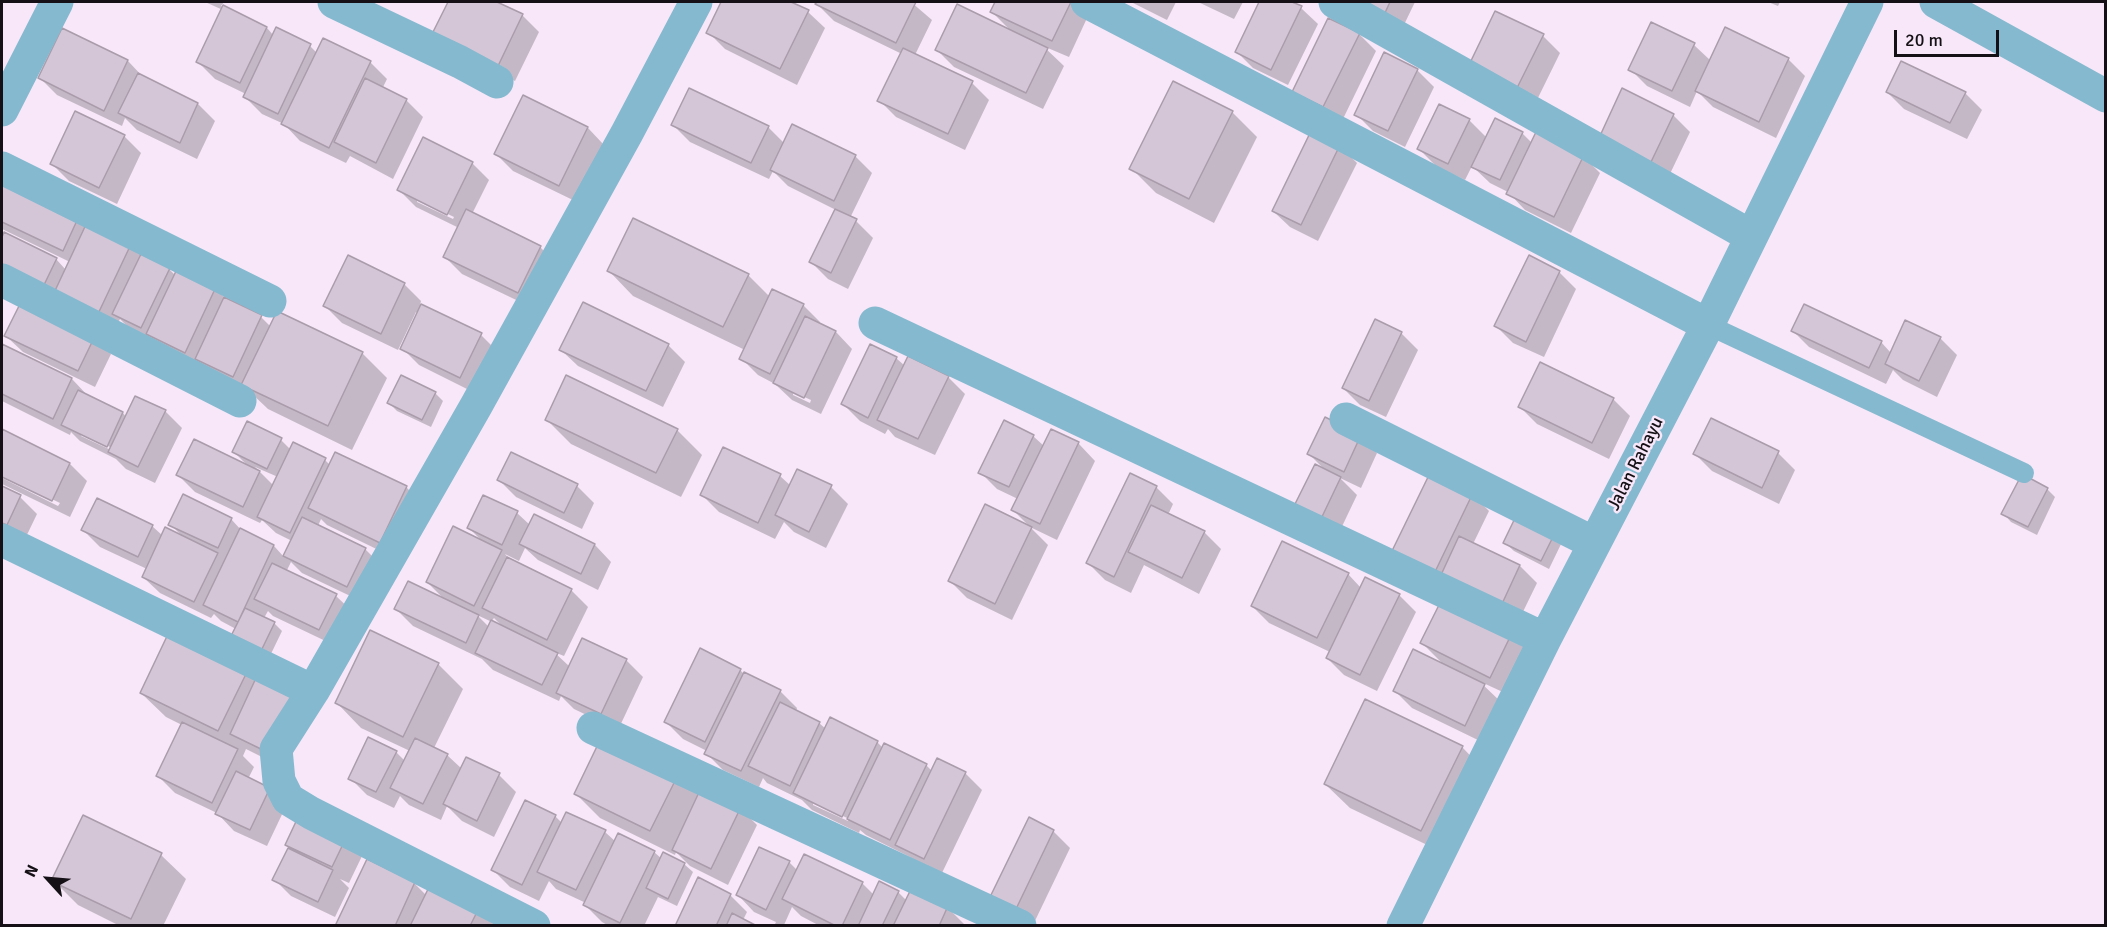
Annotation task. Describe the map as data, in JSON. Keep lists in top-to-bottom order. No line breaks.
{"streets":{"street":["Jalan Rahayu"]},"scale_bar":"20 m","north":"top left"}
